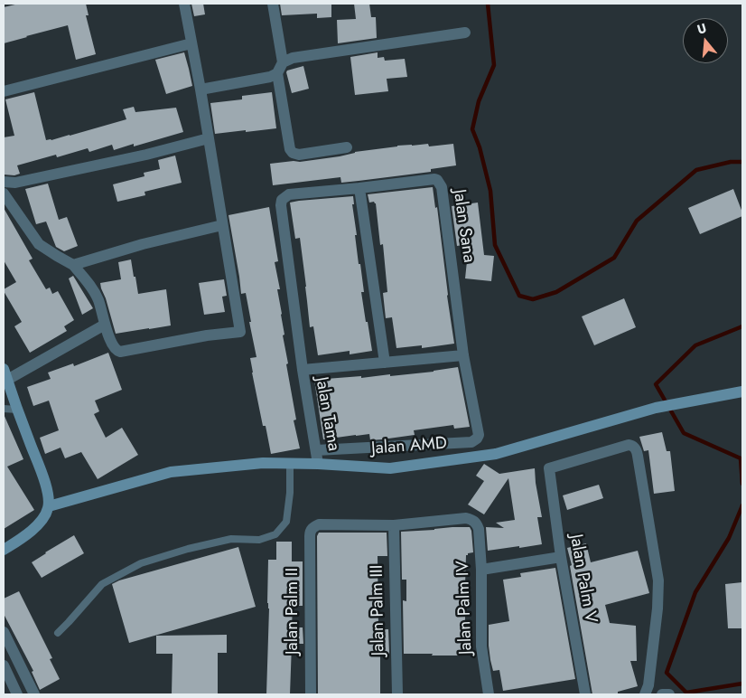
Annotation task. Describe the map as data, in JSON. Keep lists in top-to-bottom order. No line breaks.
{"streets":{"street":["Jalan Sana","Jalan Tama","Jalan AMD","Jalan Palm V","Jalan Palm IV","Jalan Palm III","Jalan Palm II"]},"crossings":[["Jalan Sana","Jalan Tama"],["Jalan Tama","Jalan AMD"],["Jalan Palm IV","Jalan Palm III"],["Jalan Palm IV","Jalan Palm II"],["Jalan Palm III","Jalan Palm II"]],"north":"top"}
